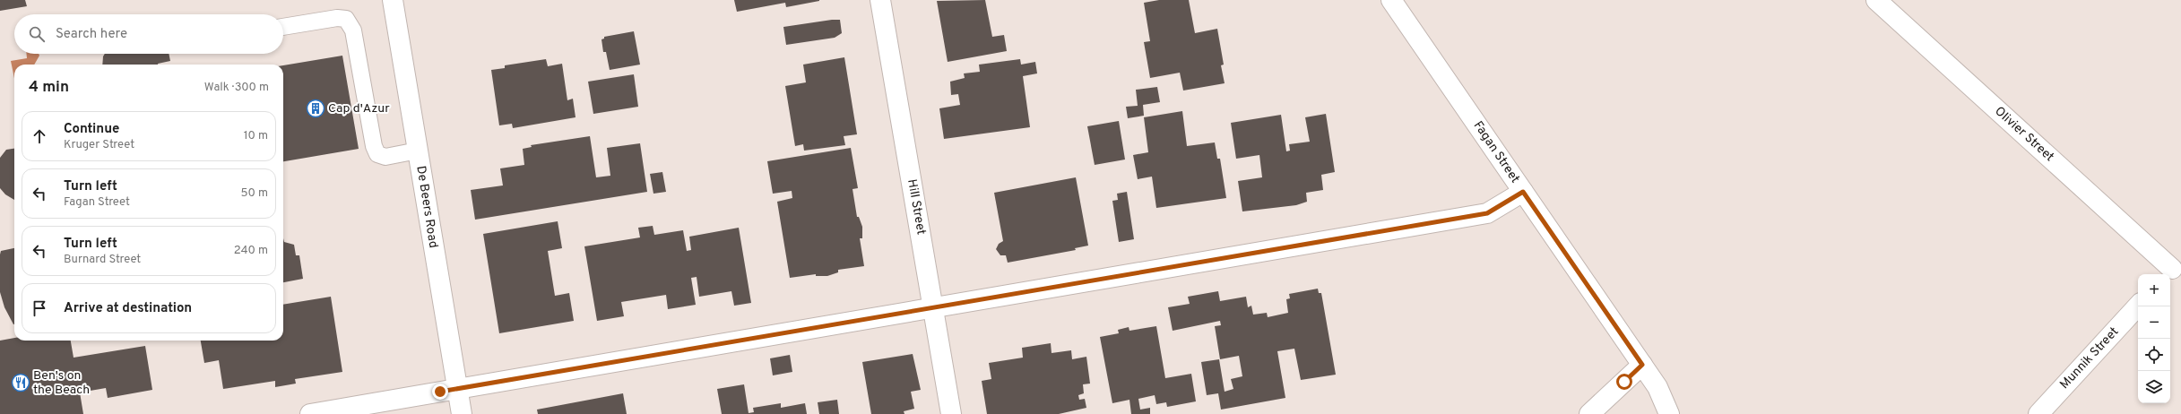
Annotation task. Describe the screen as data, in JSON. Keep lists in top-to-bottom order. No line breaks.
{"streets":{"street":["Olivier Street","Fagan Street","De Beers Road","Hill Street","Munnik Street"]},"places":{"building":["Cap d'Azur"],"restaurant":["Ben's on the Beach"]},"page":{"search":"Search here","heading":["4 min","Walk · 300 m"],"list":[["Continue","Kruger Street","10 m"],["Turn left","Fagan Street","50 m"],["Turn left","Burnard Street","240 m"],"Arrive at destination"],"map_buttons":["+","−"]}}
